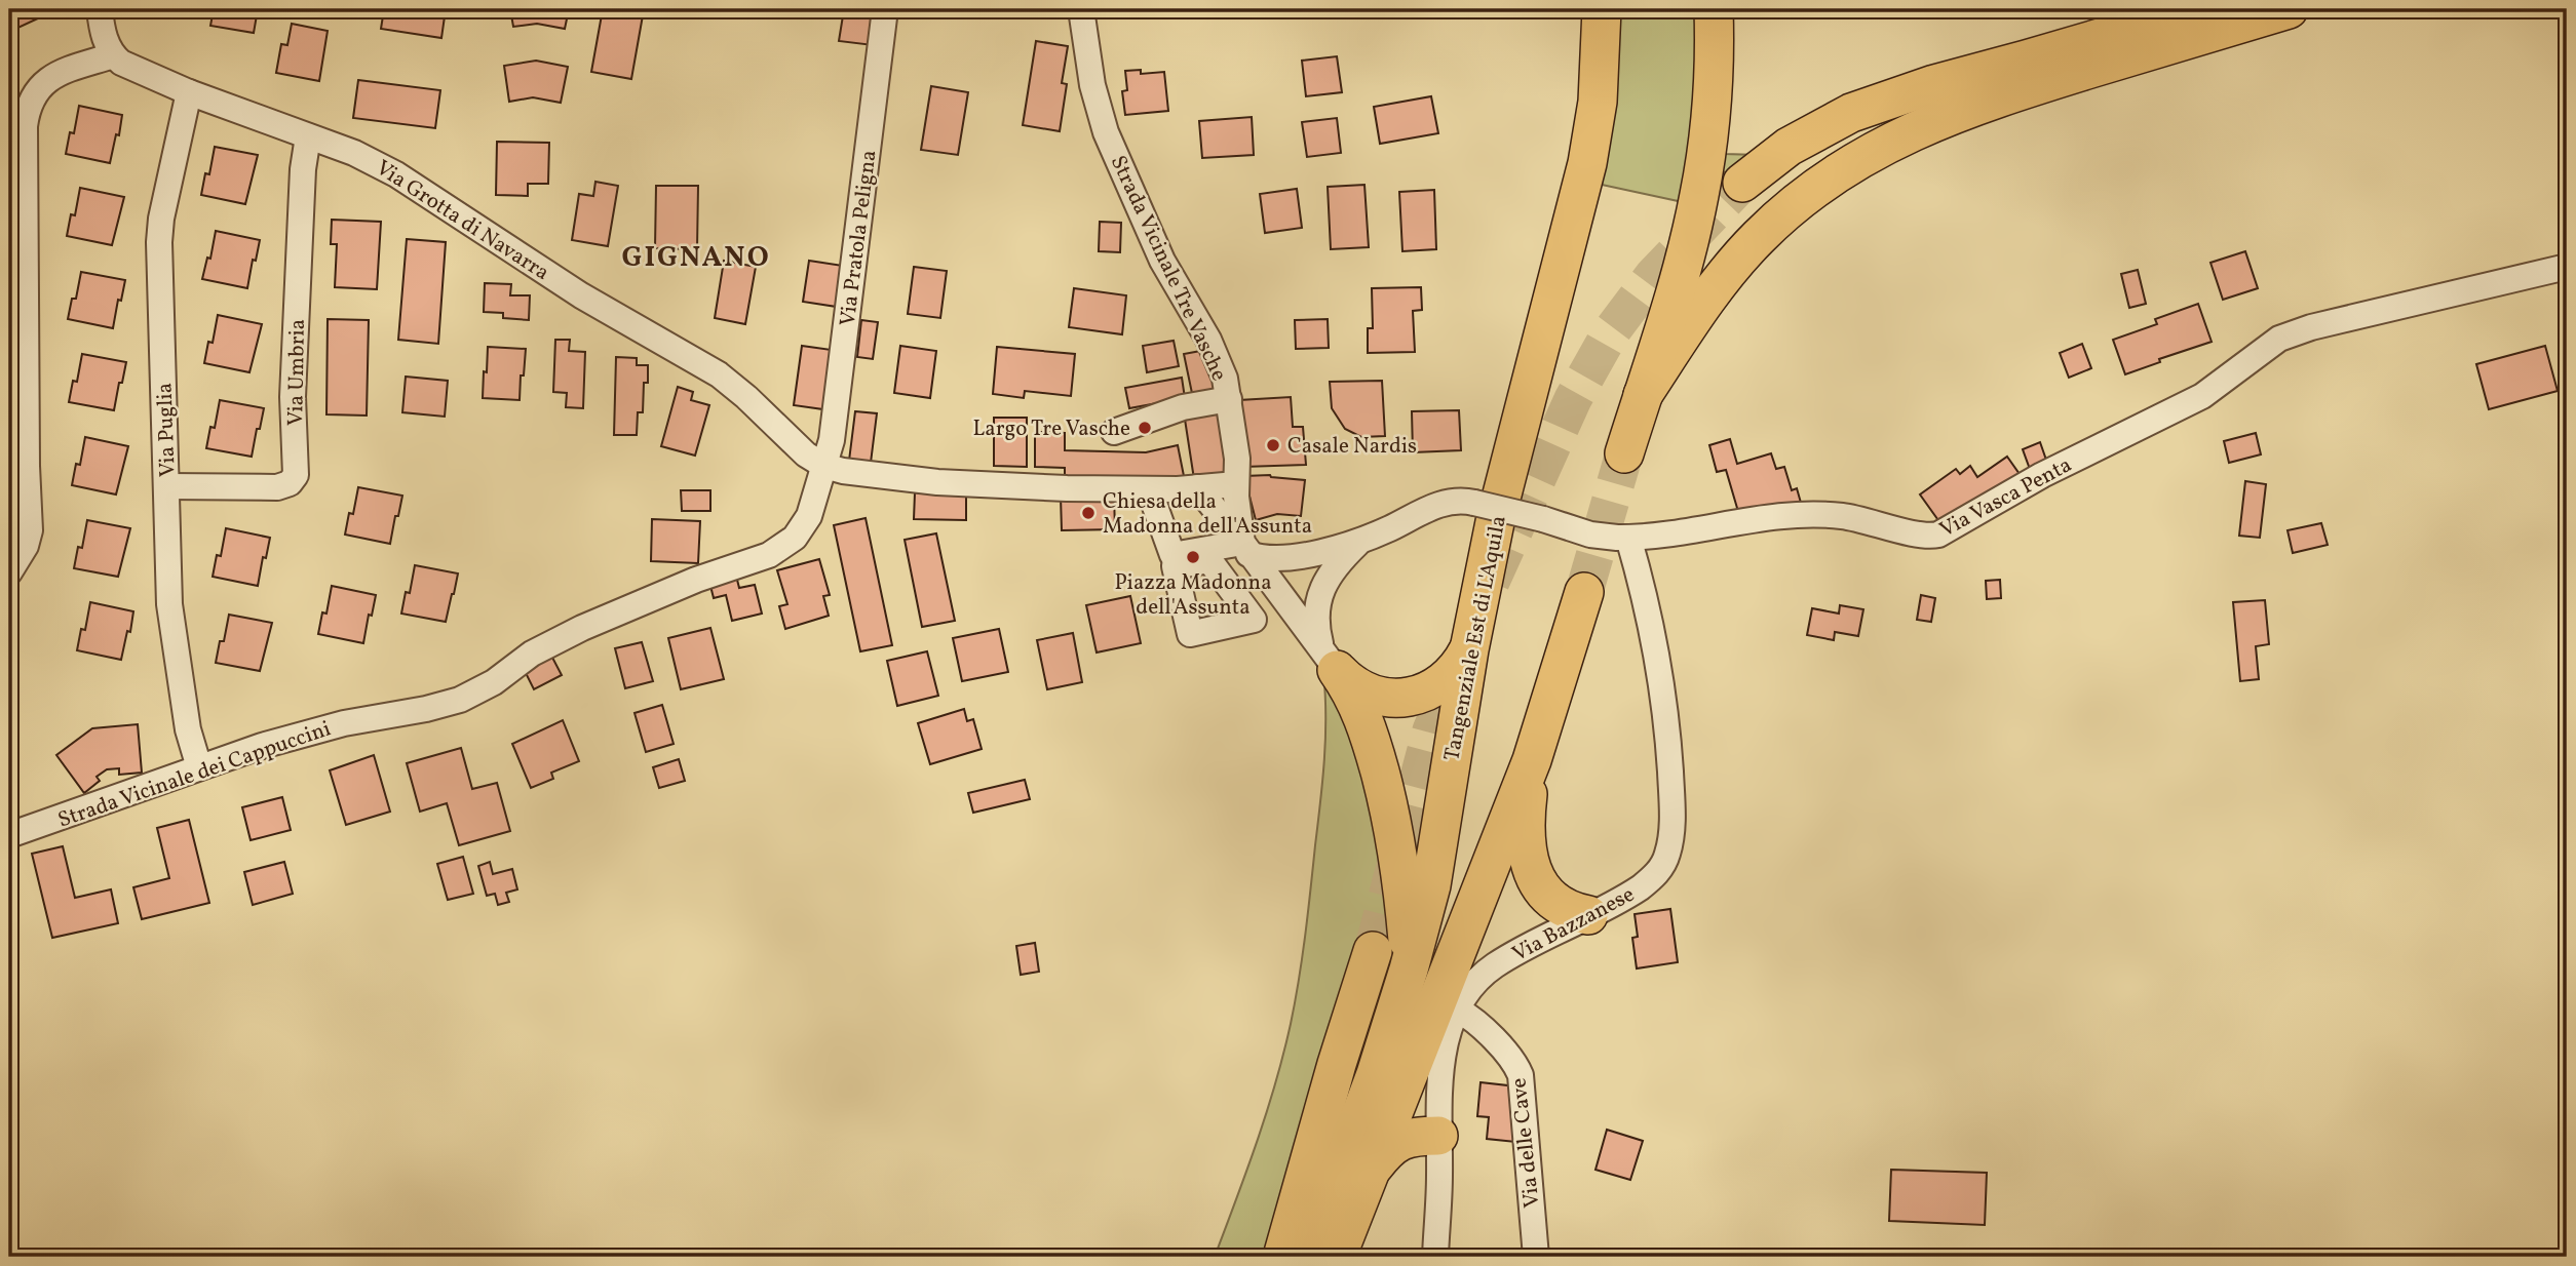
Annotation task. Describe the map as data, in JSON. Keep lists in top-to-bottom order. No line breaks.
{"streets":{"highway":["Tangenziale Est di L'Aquila"],"street":["Via Grotta di Navarra","Via Pratola Peligna","Strada Vicinale Tre Vasche","Via Umbria","Via Puglia","Via Vasca Penta","Strada Vicinale dei Cappuccini","Via Bazzanese","Via delle Cave"]},"crossings":[["Via Grotta di Navarra","Via Pratola Peligna"],["Via Grotta di Navarra","Via Umbria"],["Via Grotta di Navarra","Via Puglia"],["Via Grotta di Navarra","Strada Vicinale dei Cappuccini"],["Via Pratola Peligna","Strada Vicinale dei Cappuccini"],["Strada Vicinale Tre Vasche","Via Vasca Penta"],["Via Umbria","Via Puglia"],["Via Puglia","Strada Vicinale dei Cappuccini"],["Via Vasca Penta","Via Bazzanese"],["Via Bazzanese","Via delle Cave"]],"districts":["GIGNANO"],"places":["Largo Tre Vasche","Casale Nardis","Chiesa della Madonna dell'Assunta","Piazza Madonna dell'Assunta"]}
